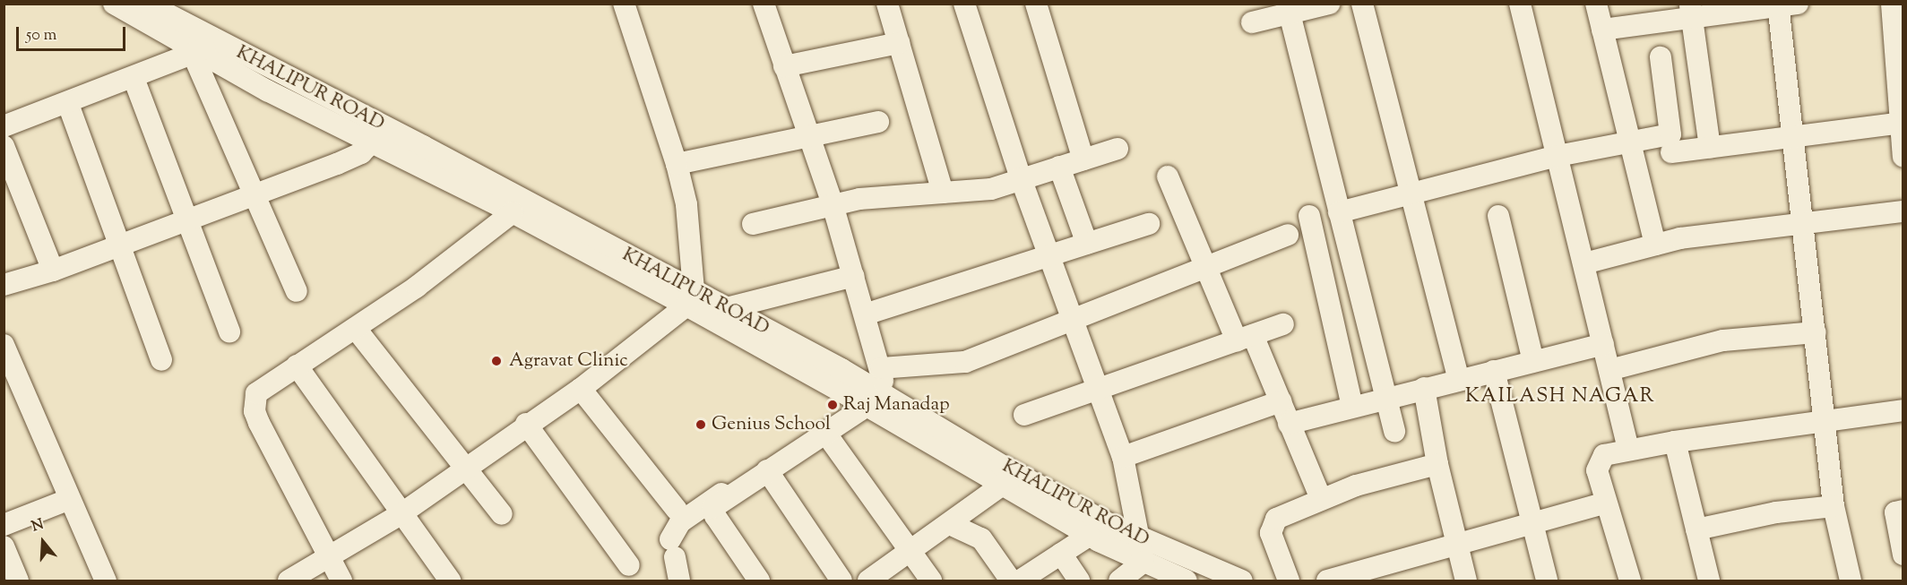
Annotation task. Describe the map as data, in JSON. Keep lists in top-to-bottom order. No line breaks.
{"streets":{"street":["KHALIPUR ROAD"]},"districts":["KAILASH NAGAR"],"places":["Agravat Clinic","Raj Manadap","Genius School"],"scale_bar":"50 m","north":"top"}
